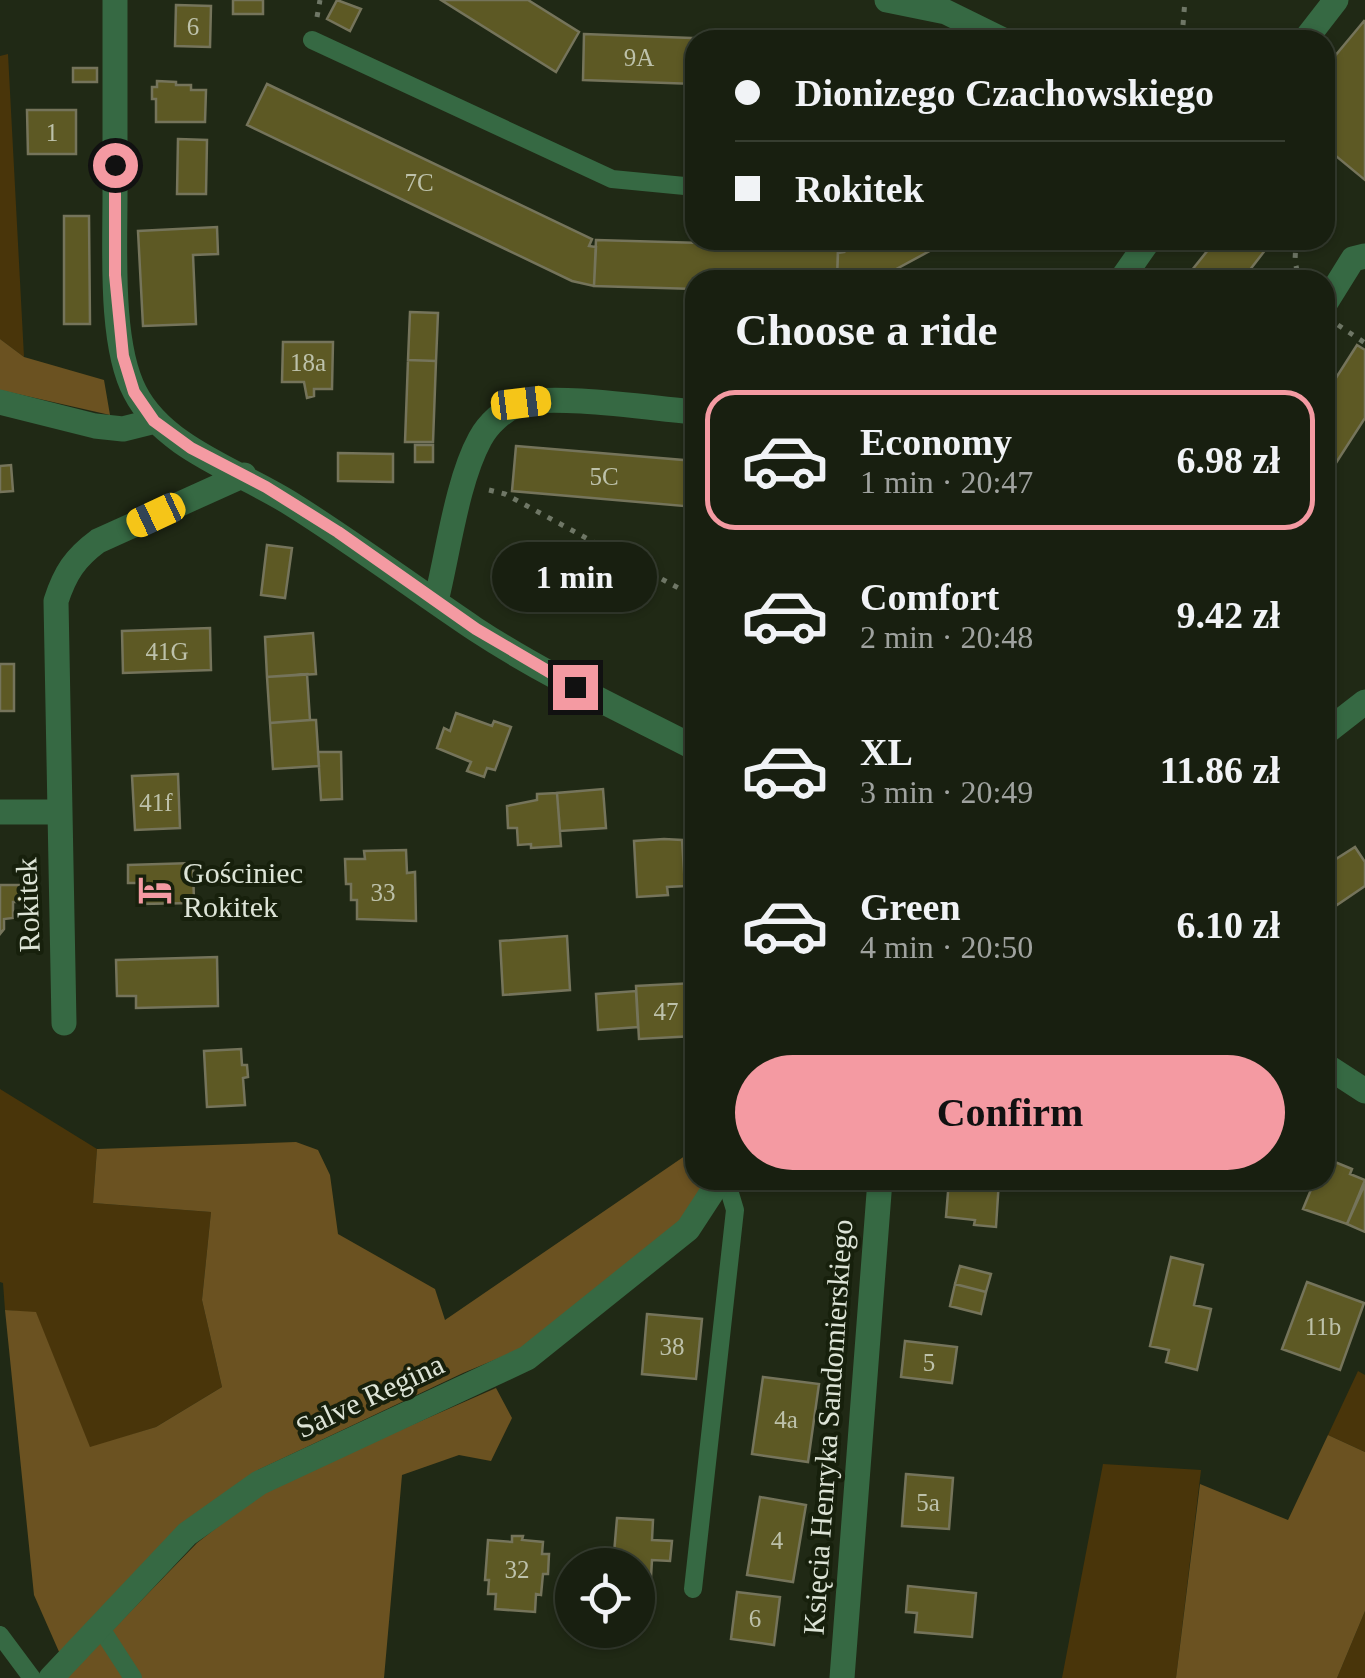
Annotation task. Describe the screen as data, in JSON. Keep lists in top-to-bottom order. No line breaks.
{"streets":{"street":["Rokitek","Salve Regina","Księcia Henryka Sandomierskiego"]},"places":{"hotel":["Gościniec Rokitek"]},"house_numbers":["6","9A","1","7C","18a","5C","41G","41f","33","47","11b","38","5","4a","5a","4","32","6"],"page":{"banner":["Dionizego Czachowskiego","Rokitek"],"heading":"Choose a ride","list":[{"name":"Economy","note":"1 min · 20:47","value":"6.98 zł"},{"name":"Comfort","note":"2 min · 20:48","value":"9.42 zł"},{"name":"XL","note":"3 min · 20:49","value":"11.86 zł"},{"name":"Green","note":"4 min · 20:50","value":"6.10 zł"}],"bubble":"1 min","buttons":"Confirm"}}
